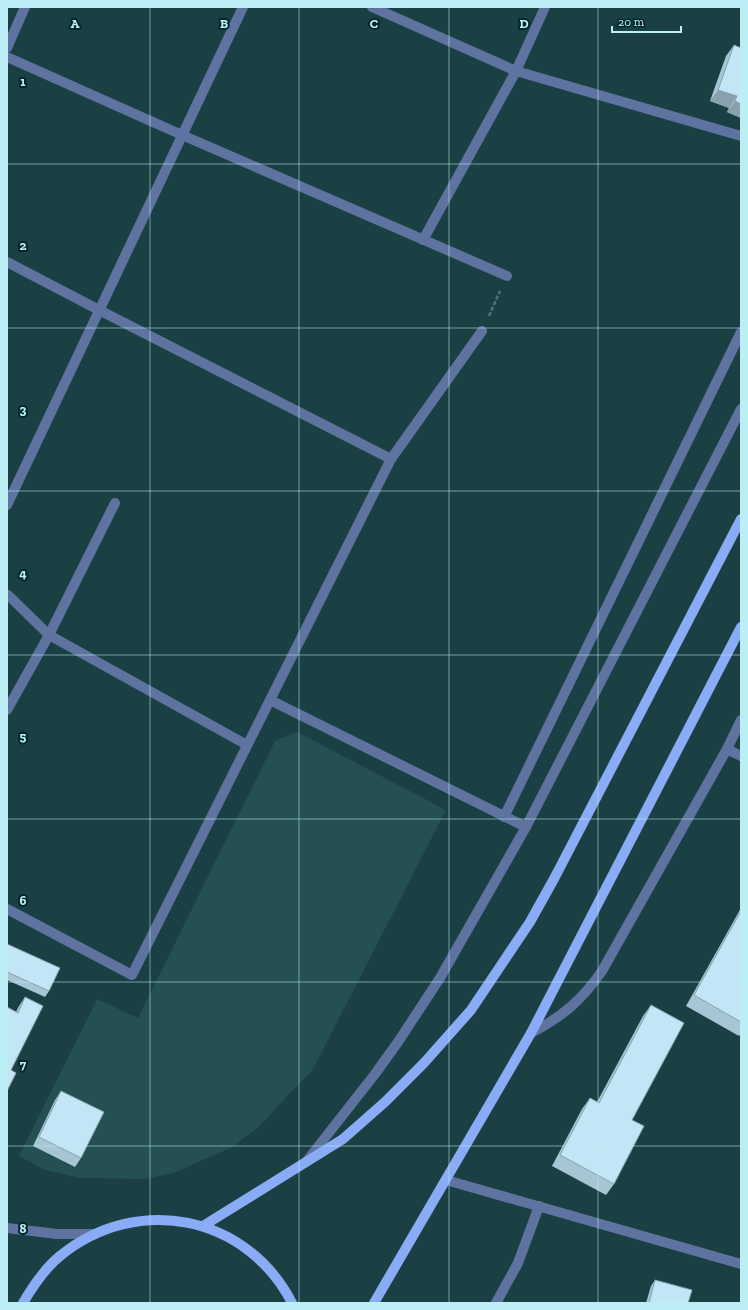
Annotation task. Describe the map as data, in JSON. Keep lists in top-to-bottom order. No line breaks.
{"scale_bar":"20 m","grid":{"columns":["A","B","C","D"],"rows":["1","2","3","4","5","6","7","8"]}}
